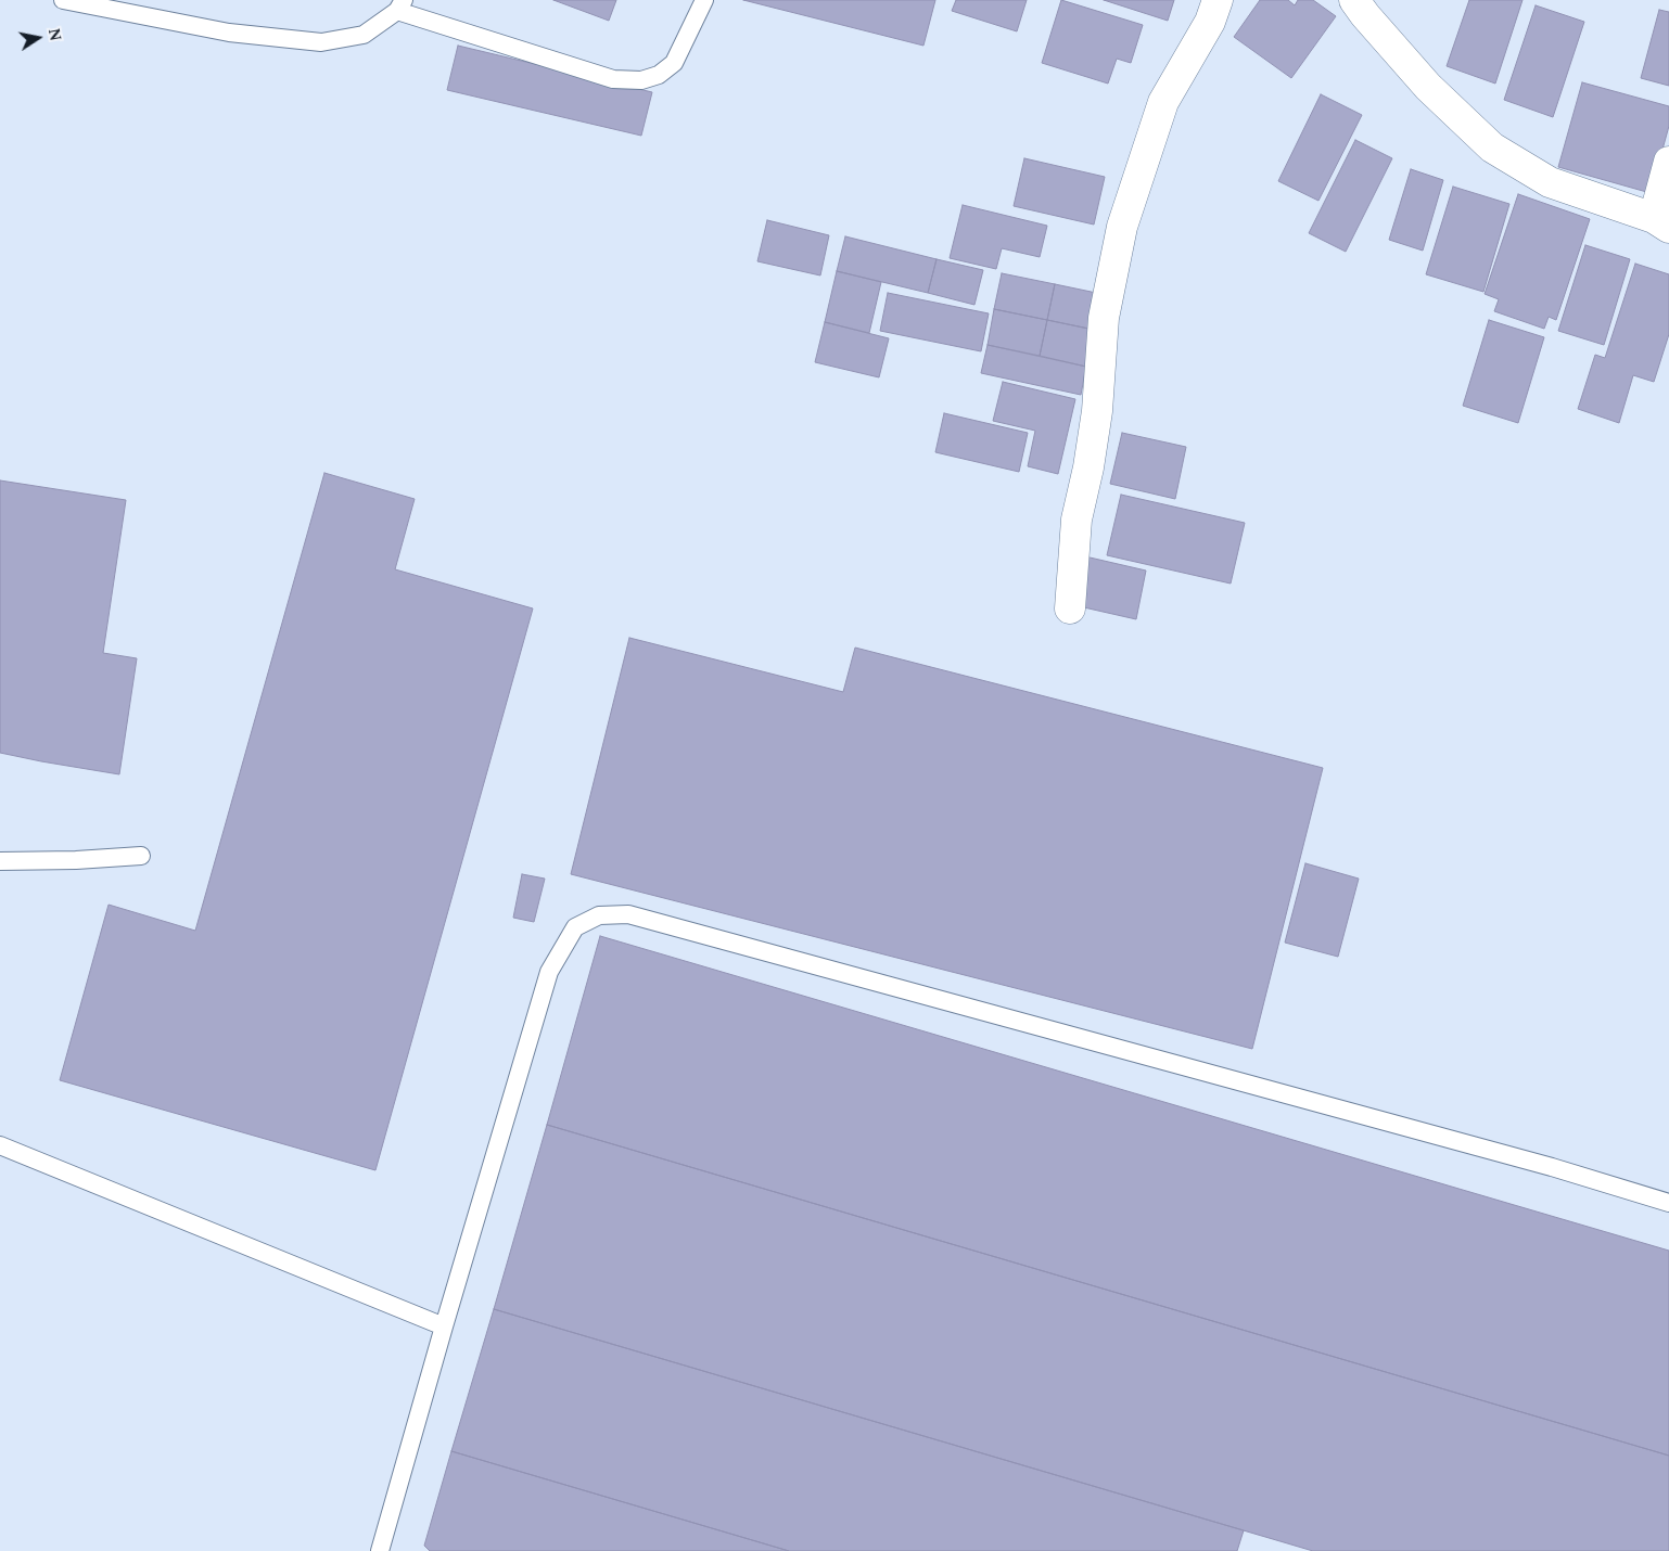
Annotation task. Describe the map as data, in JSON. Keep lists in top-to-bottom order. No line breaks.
{"north":"right"}
